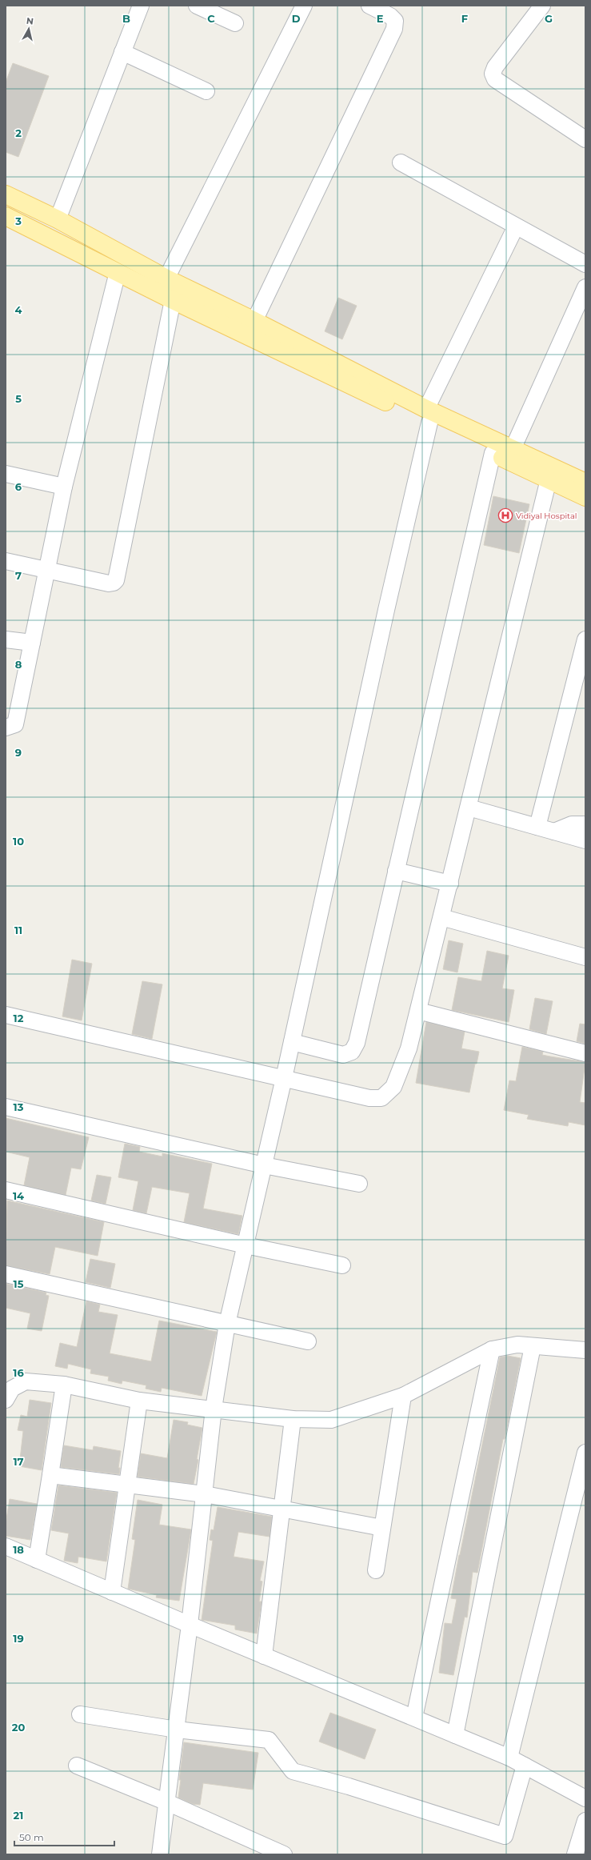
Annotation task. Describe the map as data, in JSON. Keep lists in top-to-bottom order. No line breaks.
{"places":{"hospital":["Vidiyal Hospital"]},"scale_bar":"50 m","north":"top","grid":{"columns":["B","C","D","E","F","G"],"rows":["2","3","4","5","6","7","8","9","10","11","12","13","14","15","16","17","18","19","20","21"]}}
